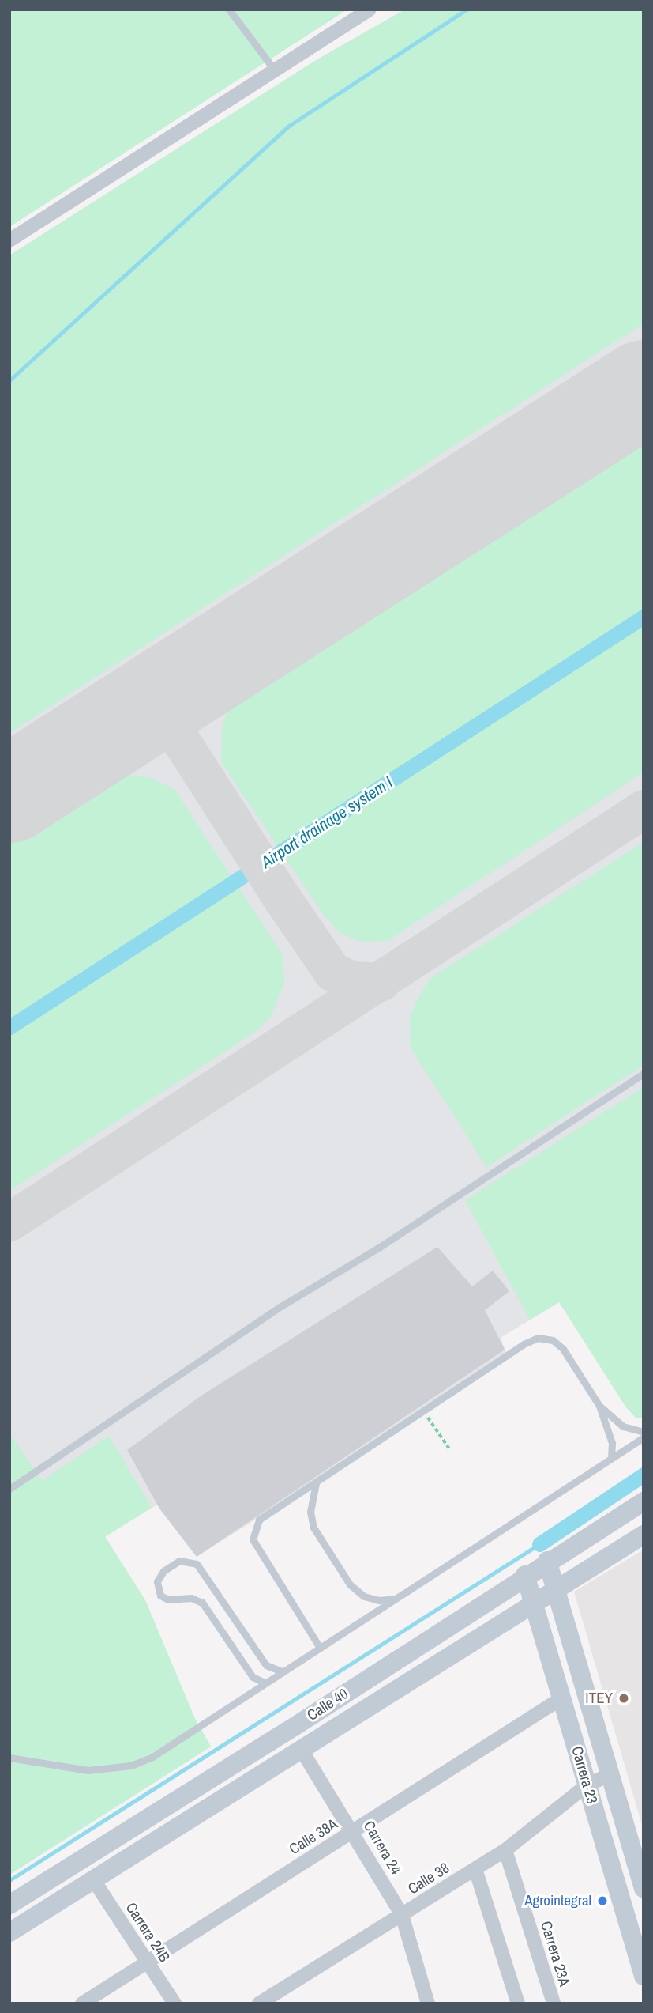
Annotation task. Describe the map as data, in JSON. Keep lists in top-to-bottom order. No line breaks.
{"streets":{"main road":["Calle 40","Carrera 23"],"street":["Calle 38A","Carrera 24","Calle 38","Carrera 24B","Carrera 23A"]},"crossings":[["Calle 40","Carrera 23"],["Calle 40","Carrera 24"],["Calle 40","Carrera 24B"],["Carrera 23","Calle 38A"],["Carrera 23","Calle 38"],["Calle 38A","Carrera 24"],["Calle 38A","Carrera 24B"],["Carrera 24","Calle 38"],["Calle 38","Carrera 23A"]],"water":["Airport drainage system I"],"places":["ITEY","Agrointegral"]}
